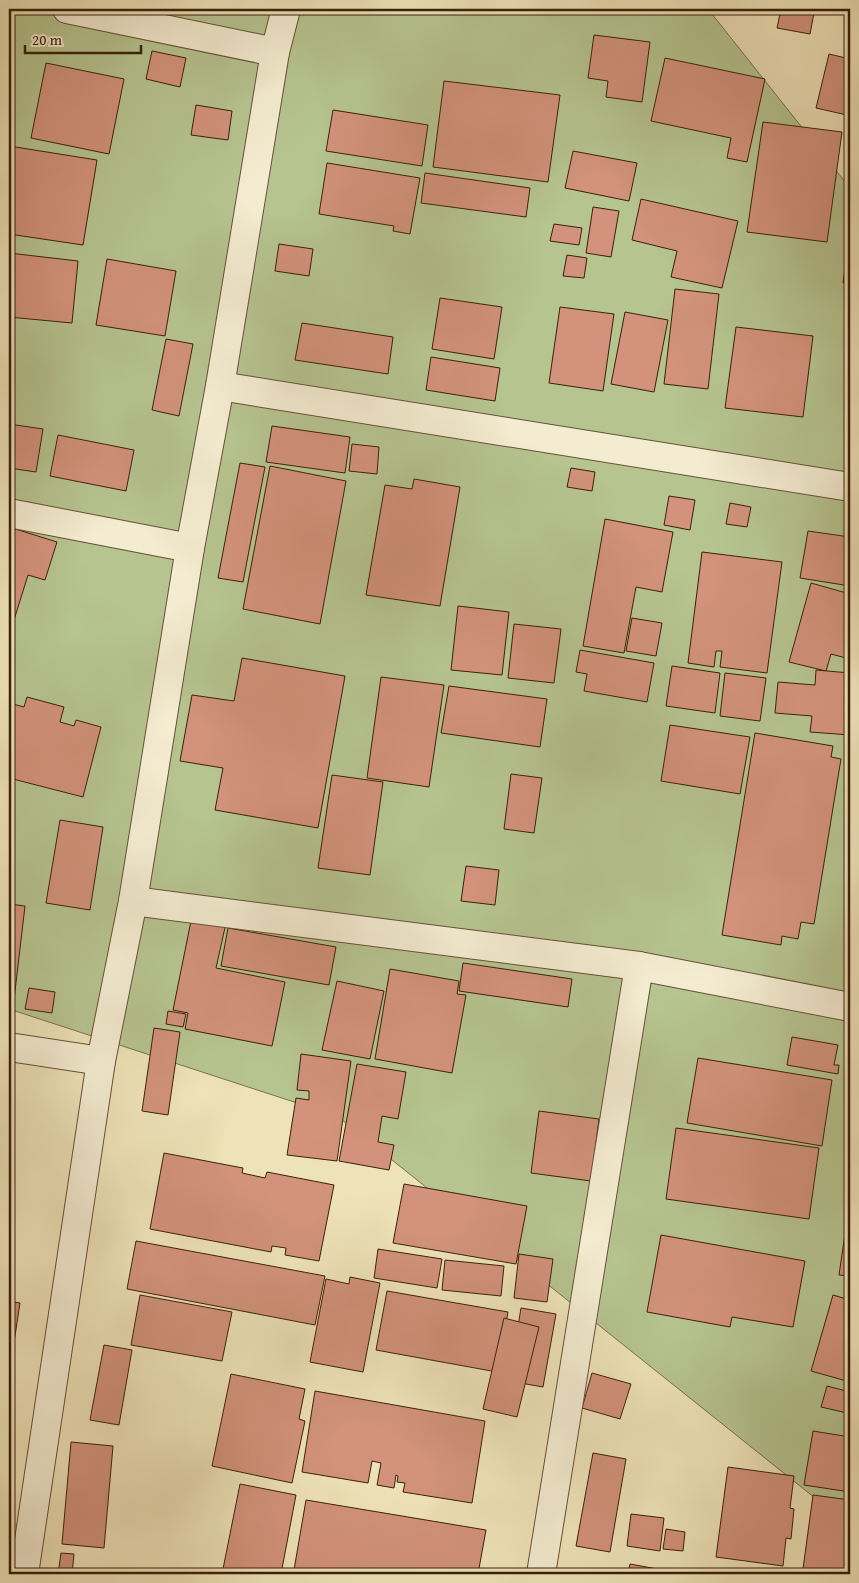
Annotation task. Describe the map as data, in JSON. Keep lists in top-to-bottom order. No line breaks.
{"scale_bar":"20 m"}
